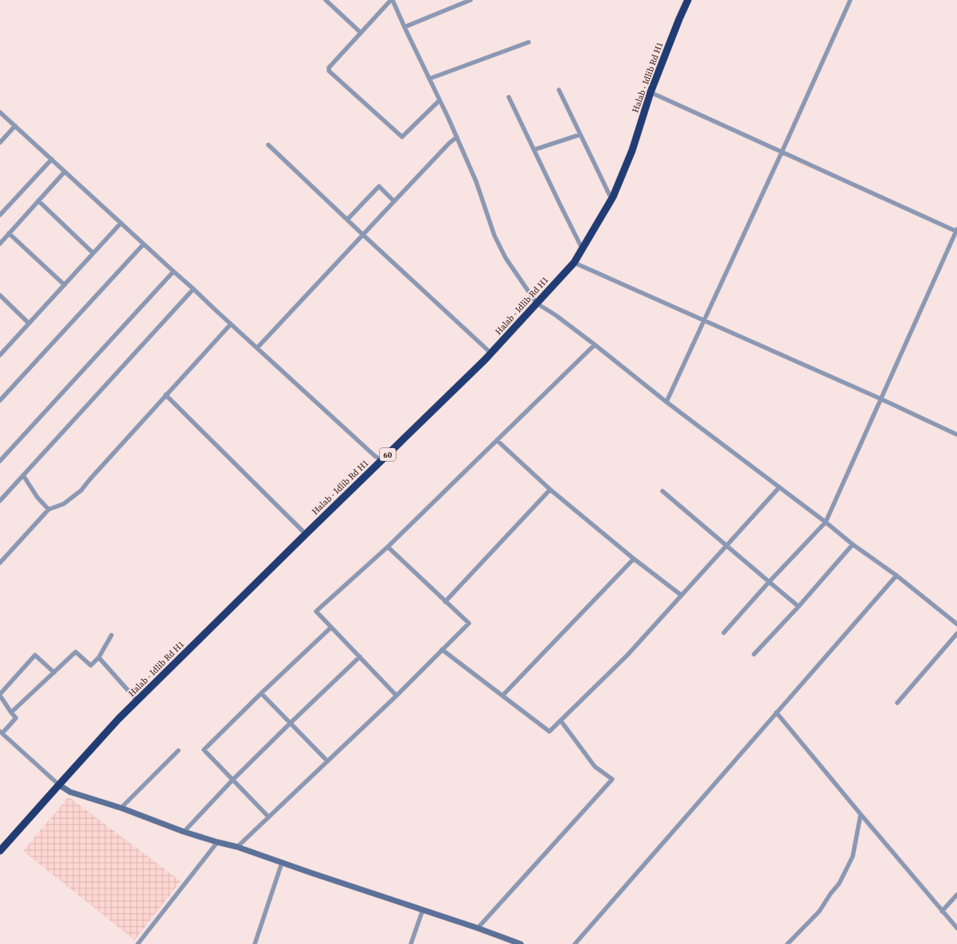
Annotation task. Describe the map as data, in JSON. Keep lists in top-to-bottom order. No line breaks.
{"streets":{"highway":["Halab - Idlib Rd H1","60"]}}
